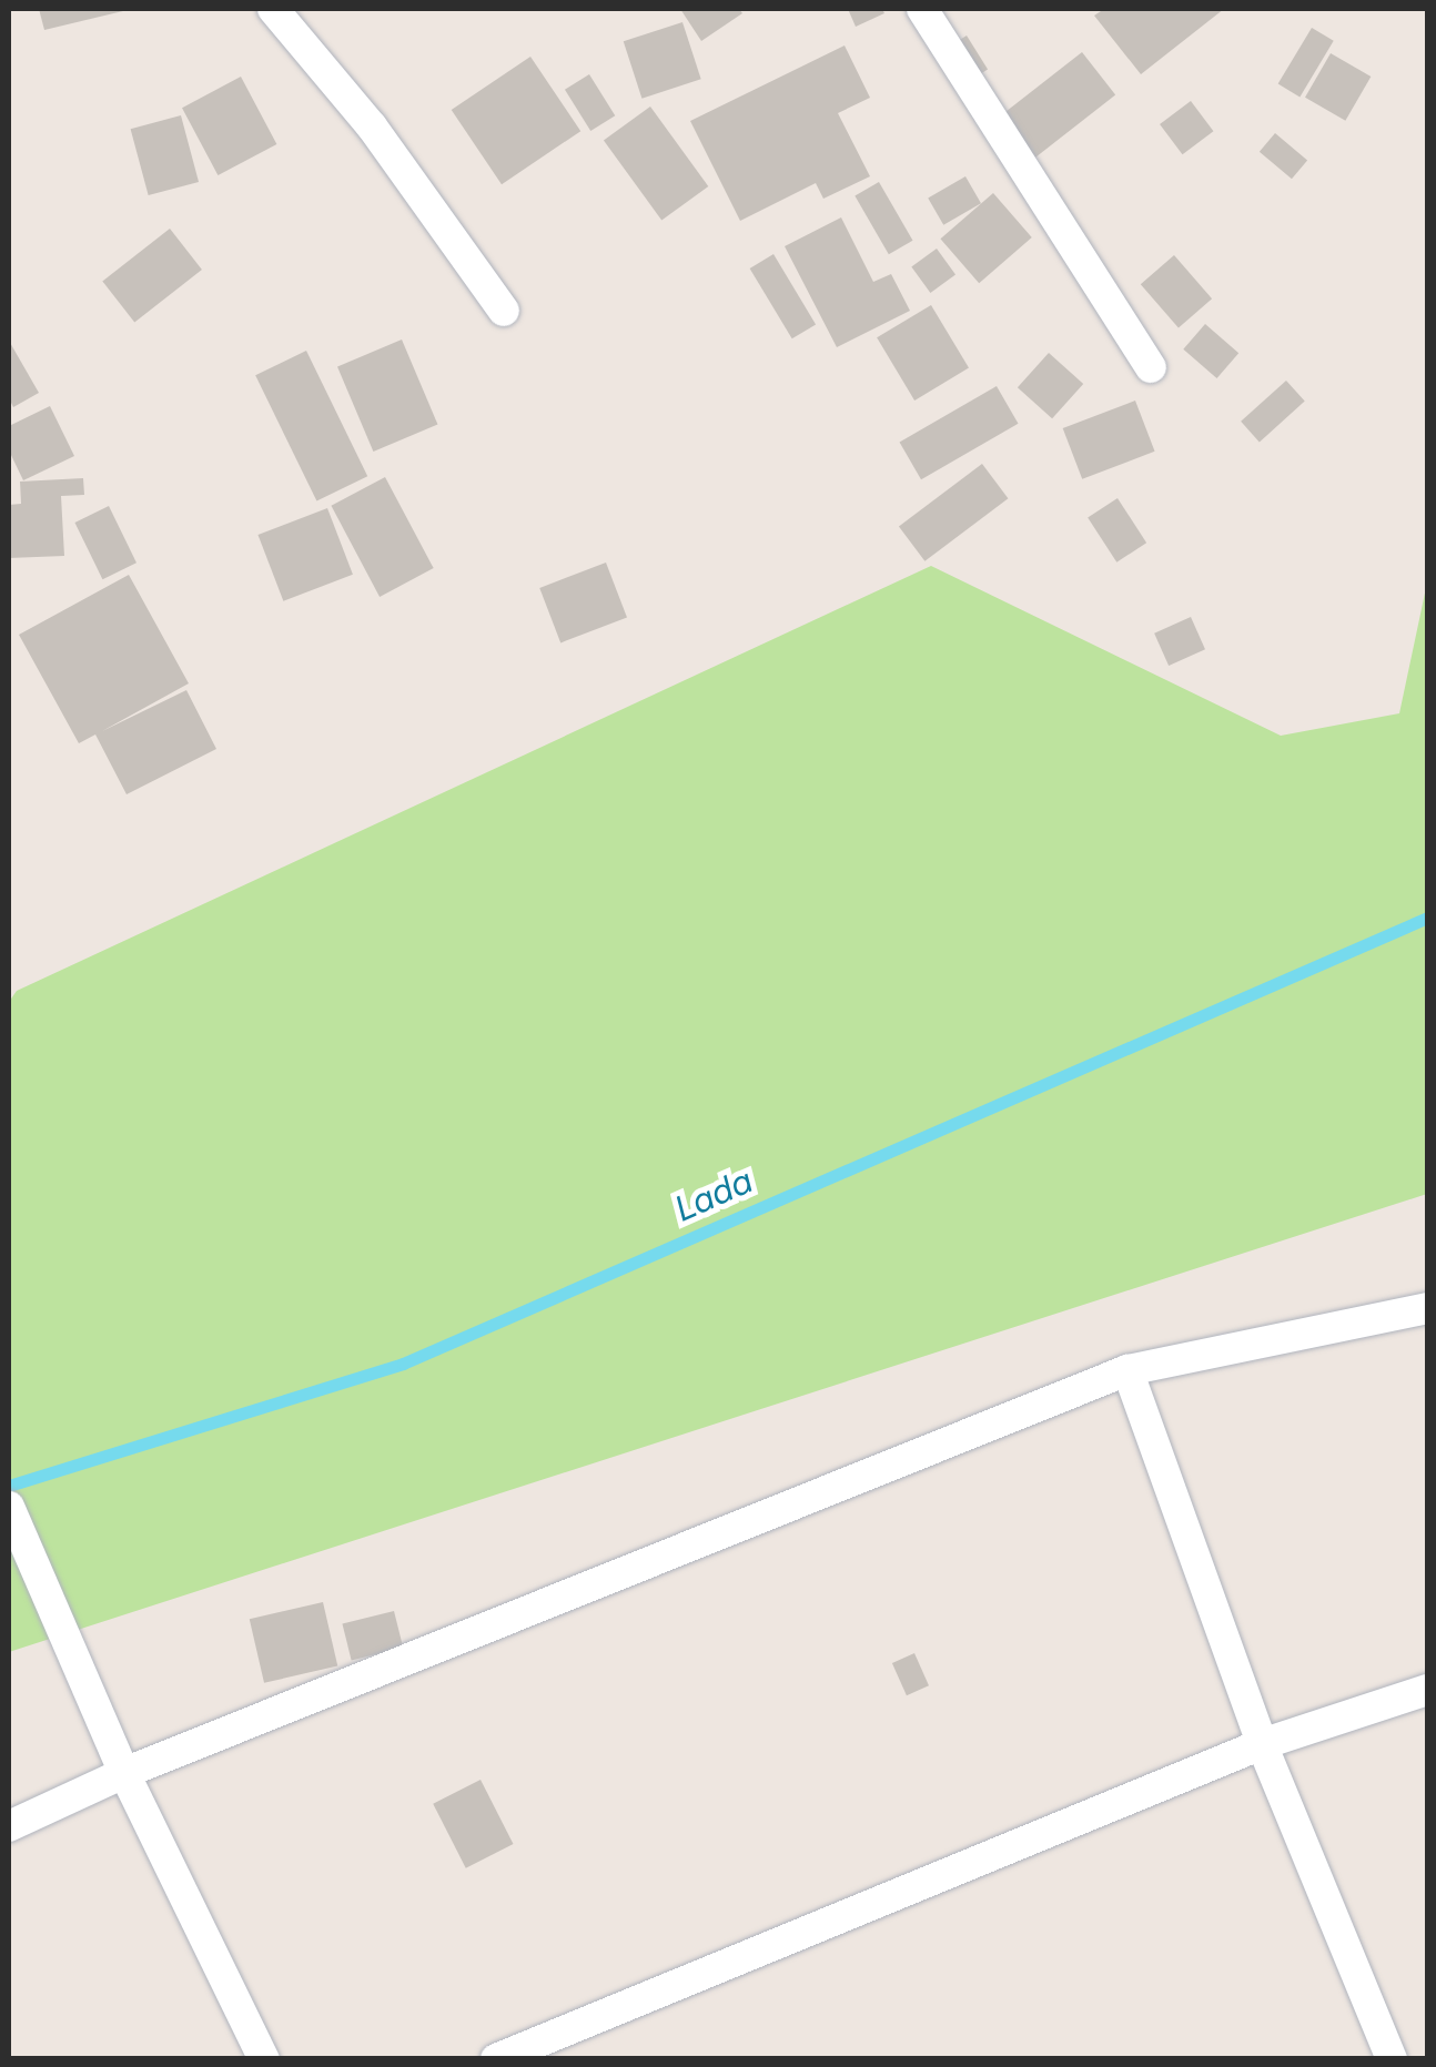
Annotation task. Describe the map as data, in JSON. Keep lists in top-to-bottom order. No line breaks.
{"water":["Lada"]}
